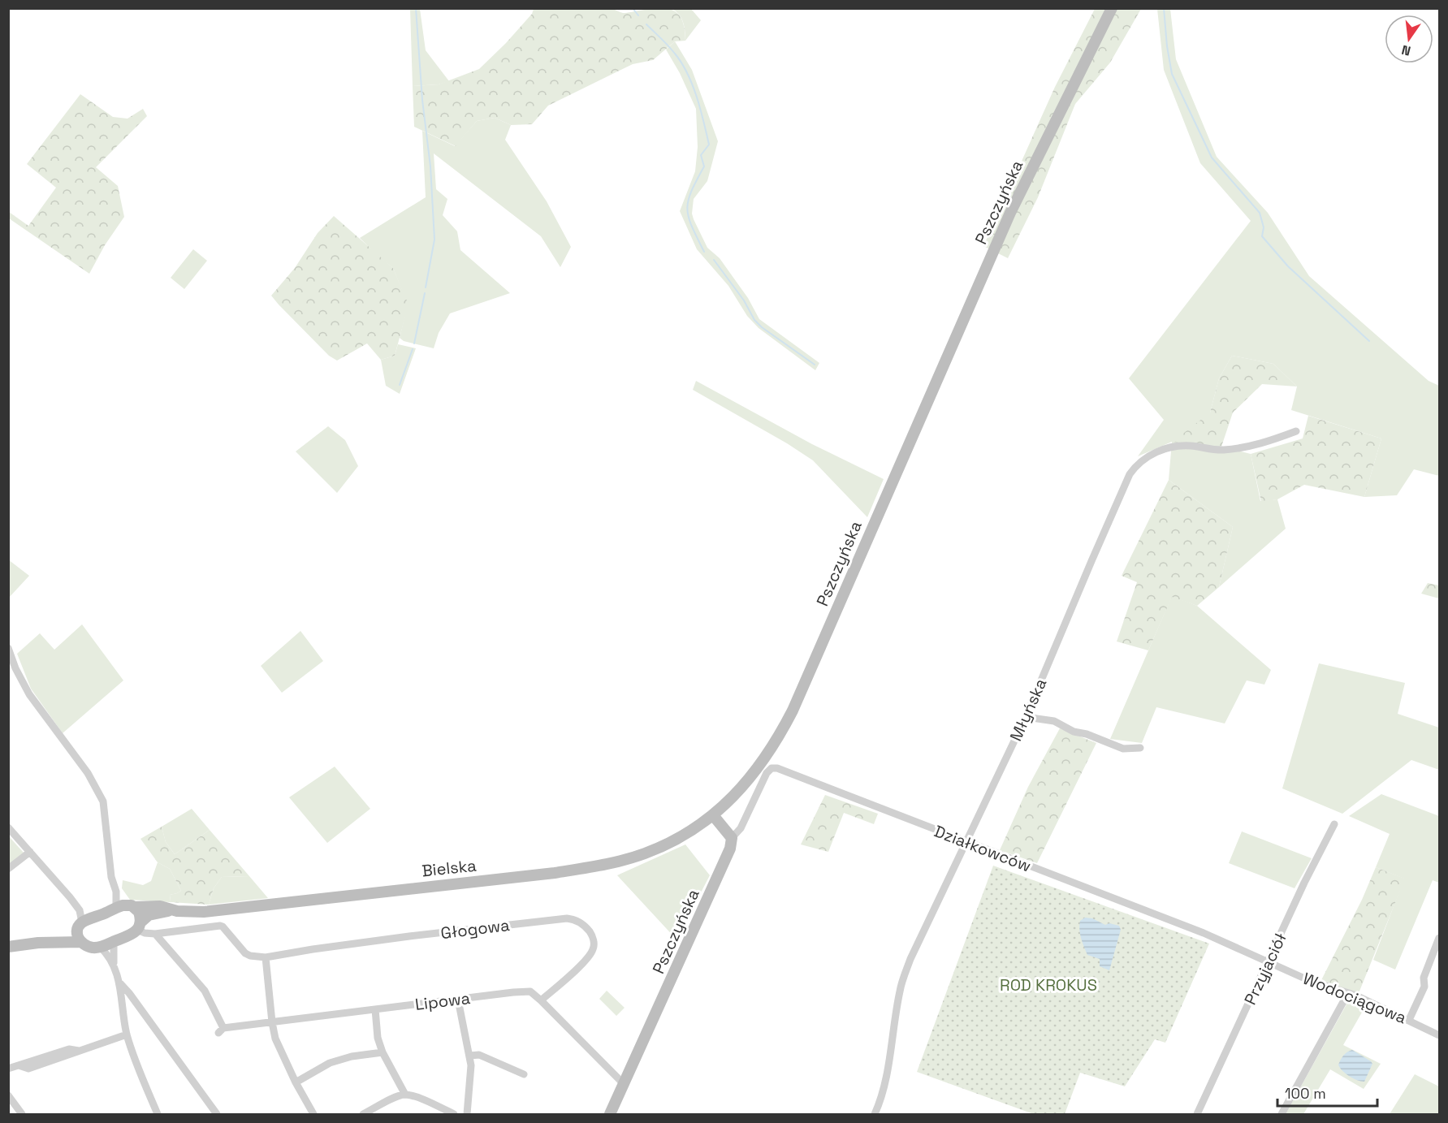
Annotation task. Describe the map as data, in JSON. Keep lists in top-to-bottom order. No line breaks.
{"streets":{"main road":["Pszczyńska","Bielska"],"street":["Młyńska","Działkowców","Głogowa","Przyjaciół","Wodociągowa","Lipowa"]},"crossings":[["Pszczyńska","Działkowców"],["Pszczyńska","Bielska"],["Pszczyńska","Lipowa"],["Młyńska","Działkowców"],["Działkowców","Przyjaciół"],["Działkowców","Wodociągowa"],["Głogowa","Lipowa"],["Przyjaciół","Wodociągowa"]],"parks":["ROD KROKUS"],"scale_bar":"100 m","north":"bottom"}
